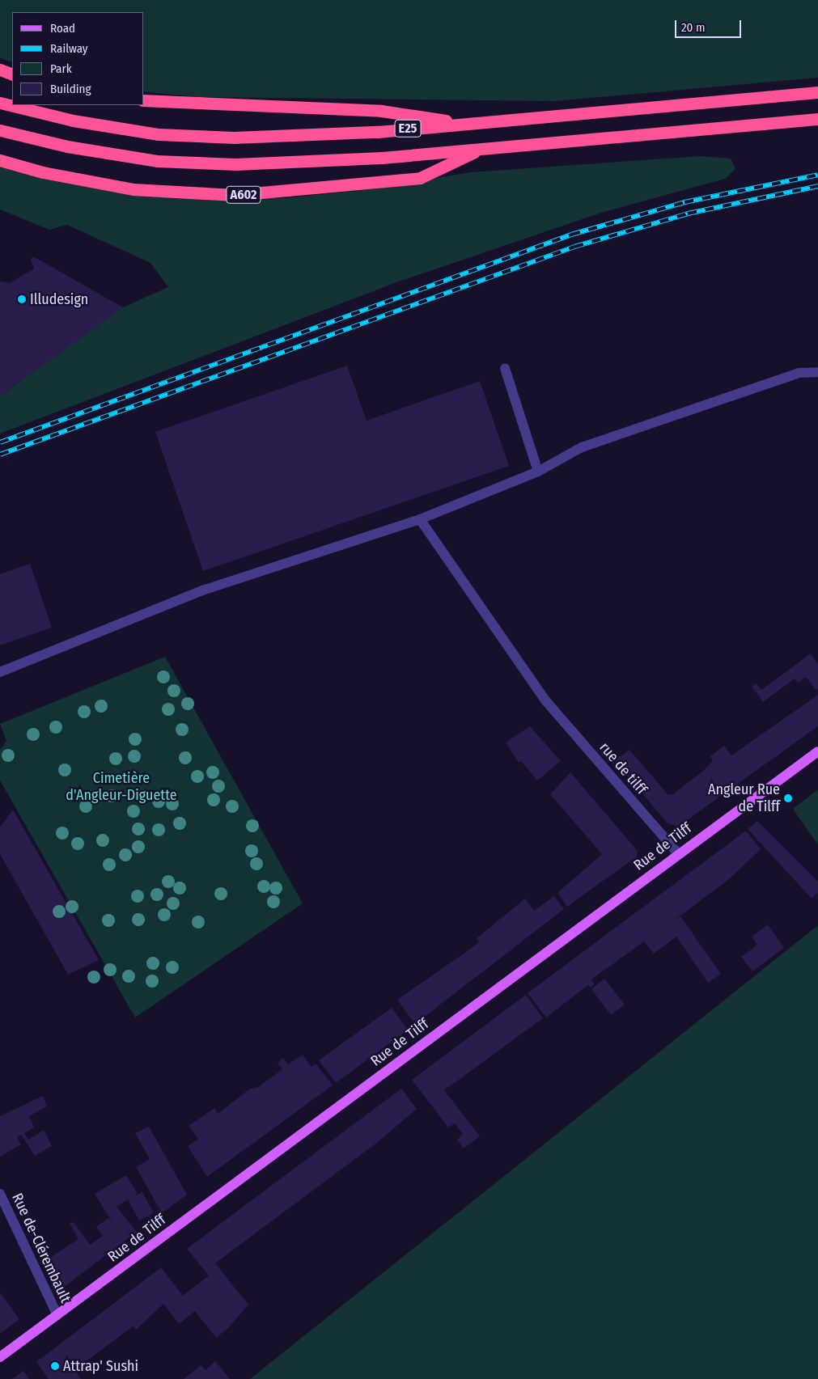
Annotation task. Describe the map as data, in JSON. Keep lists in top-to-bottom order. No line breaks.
{"streets":{"highway":["E25","A602"],"main road":["Rue de Tilff"],"street":["rue de tilff","Rue de-Clérembault"]},"crossings":[["E25","A602"],["rue de tilff","Rue de Tilff"],["Rue de Tilff","Rue de-Clérembault"]],"parks":["Cimetière d'Angleur-Diguette"],"places":["Illudesign","Angleur Rue de Tilff","Attrap' Sushi"],"legend":["Road","Railway","Park","Building"],"scale_bar":"20 m"}
